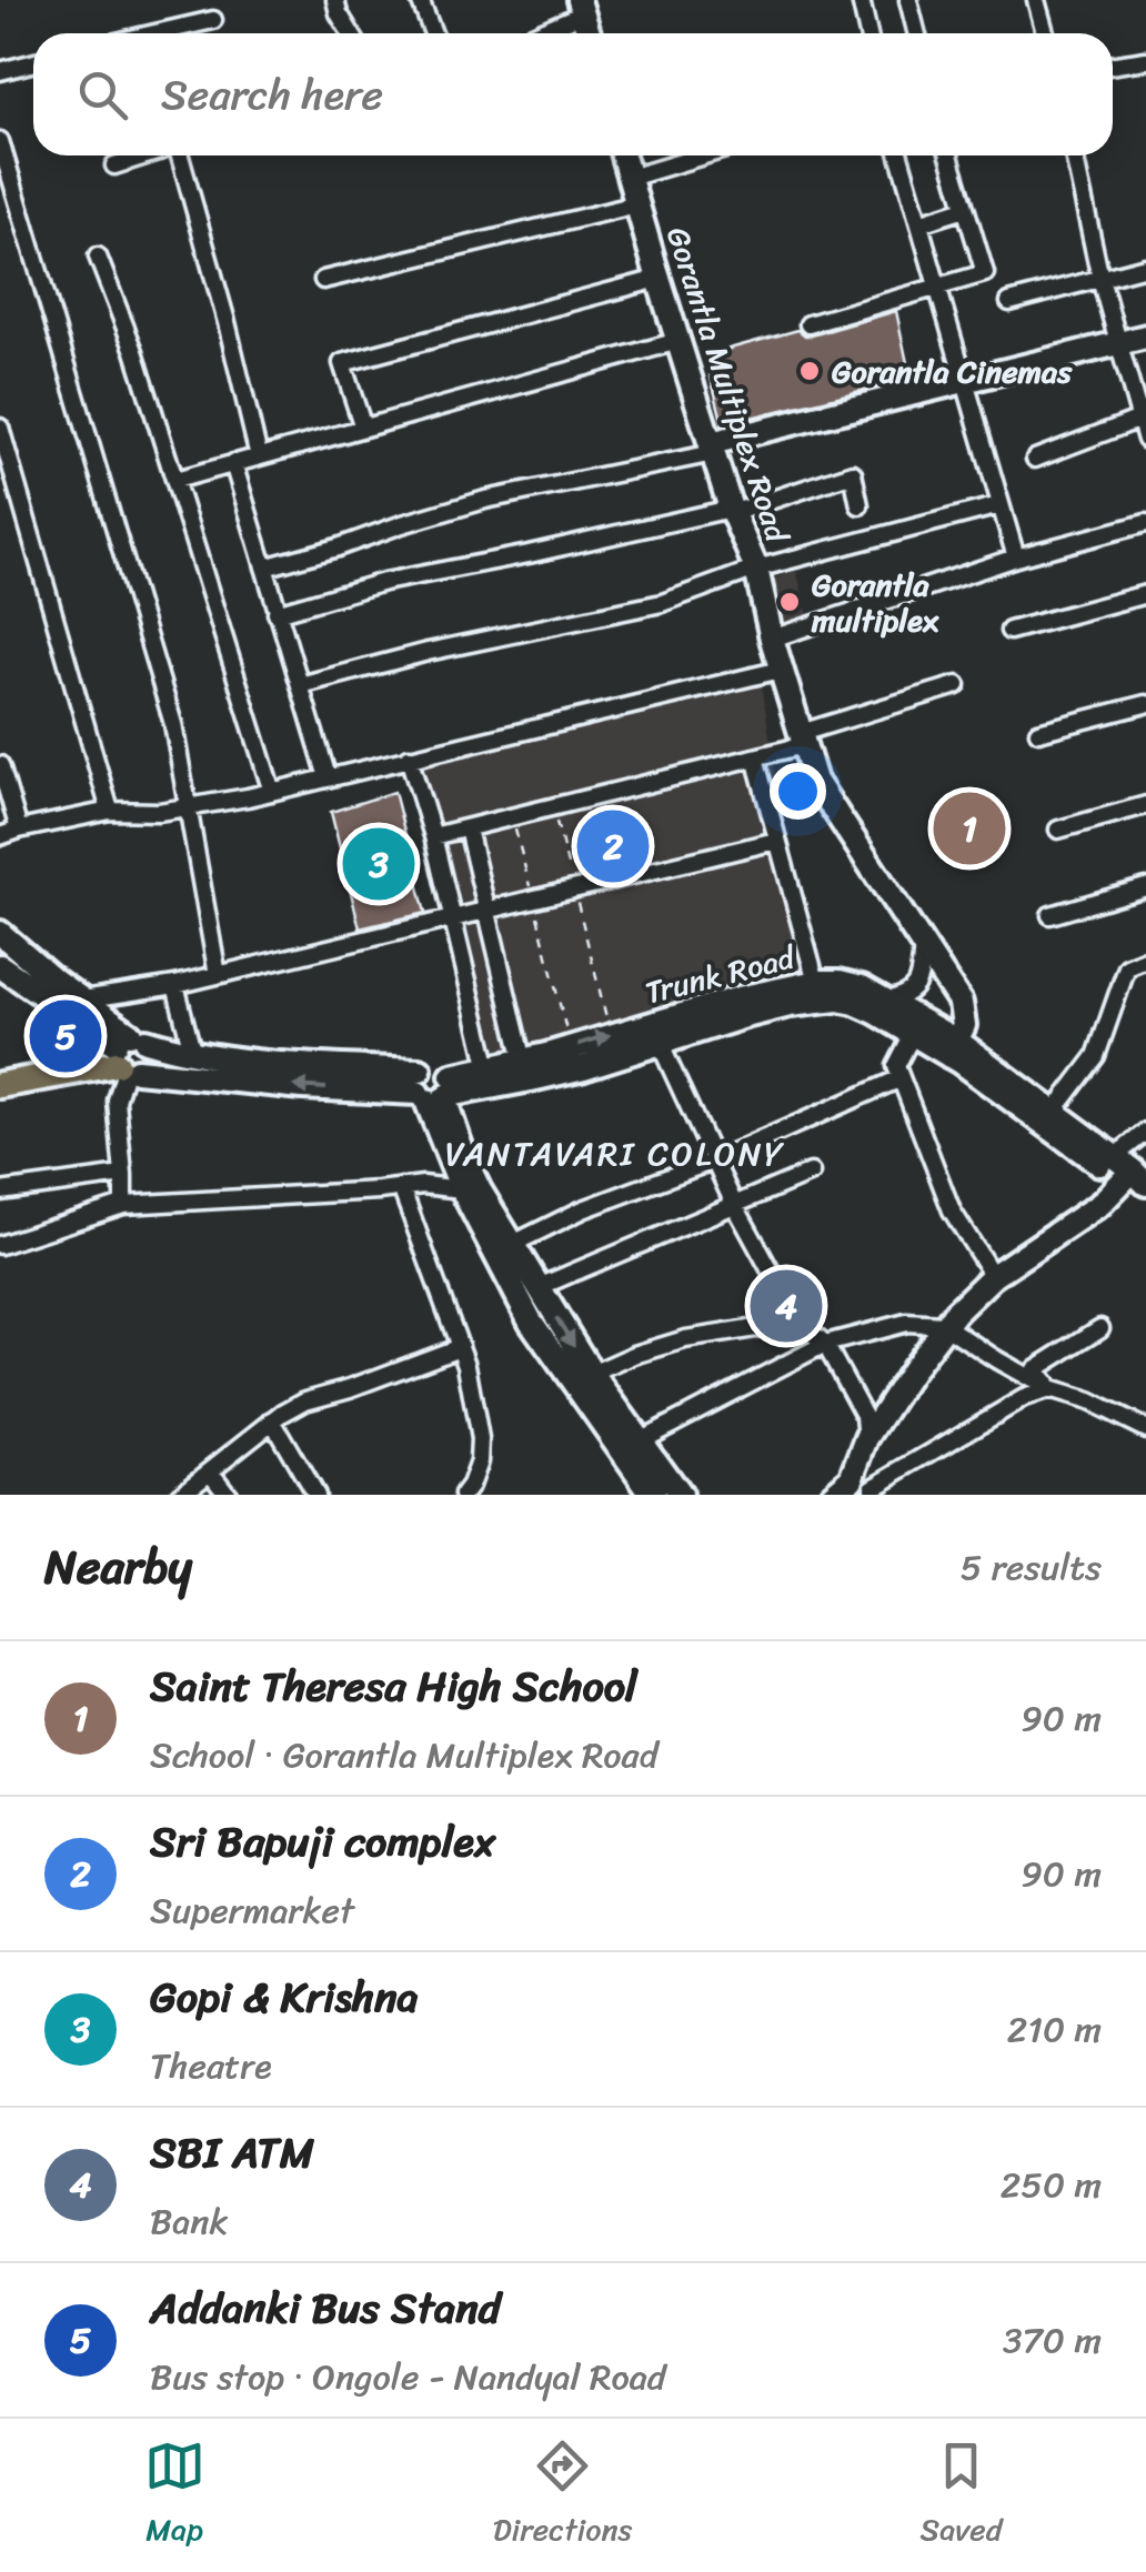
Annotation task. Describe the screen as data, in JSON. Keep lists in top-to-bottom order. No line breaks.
{"streets":{"street":["Gorantla Multiplex Road","Trunk Road"]},"crossings":[["Gorantla Multiplex Road","Trunk Road"]],"districts":["VANTAVARI COLONY"],"places":["Gorantla Cinemas","Gorantla multiplex"],"page":{"search":"Search here","pins":["1","2","3","5","4"],"heading":["Nearby","5 results"],"list":[{"mark":"1","name":"Saint Theresa High School","note":"School · Gorantla Multiplex Road","value":"90 m"},{"mark":"2","name":"Sri Bapuji complex","note":"Supermarket","value":"90 m"},{"mark":"3","name":"Gopi & Krishna","note":"Theatre","value":"210 m"},{"mark":"4","name":"SBI ATM","note":"Bank","value":"250 m"},{"mark":"5","name":"Addanki Bus Stand","note":"Bus stop · Ongole - Nandyal Road","value":"370 m"}],"nav":["Map","Directions","Saved"]}}
